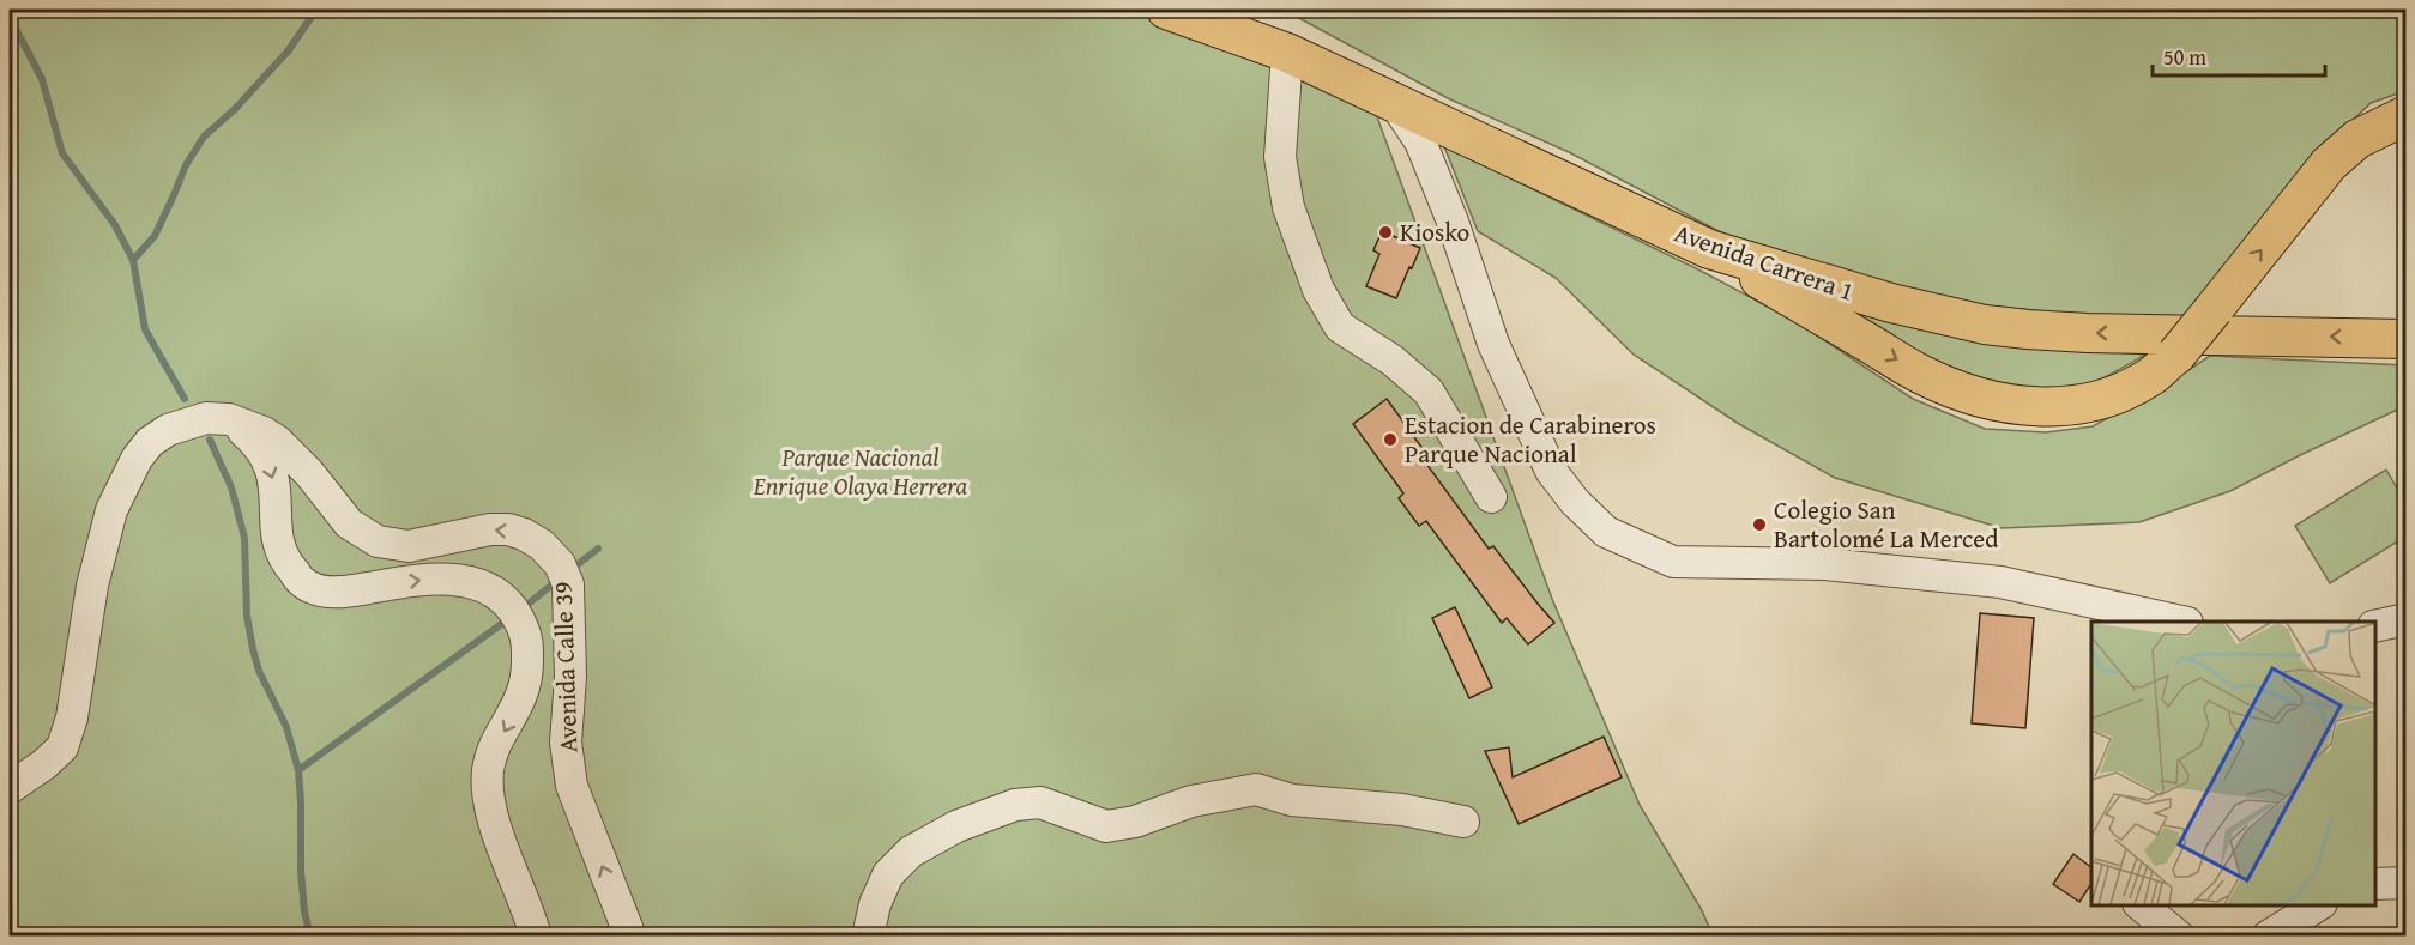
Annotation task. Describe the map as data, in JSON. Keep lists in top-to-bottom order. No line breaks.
{"streets":{"main road":["Avenida Carrera 1"],"street":["Avenida Calle 39"]},"one_way":["Avenida Carrera 1"],"parks":["Parque Nacional Enrique Olaya Herrera"],"places":["Kiosko","Estacion de Carabineros Parque Nacional","Colegio San Bartolomé La Merced"],"scale_bar":"50 m"}
